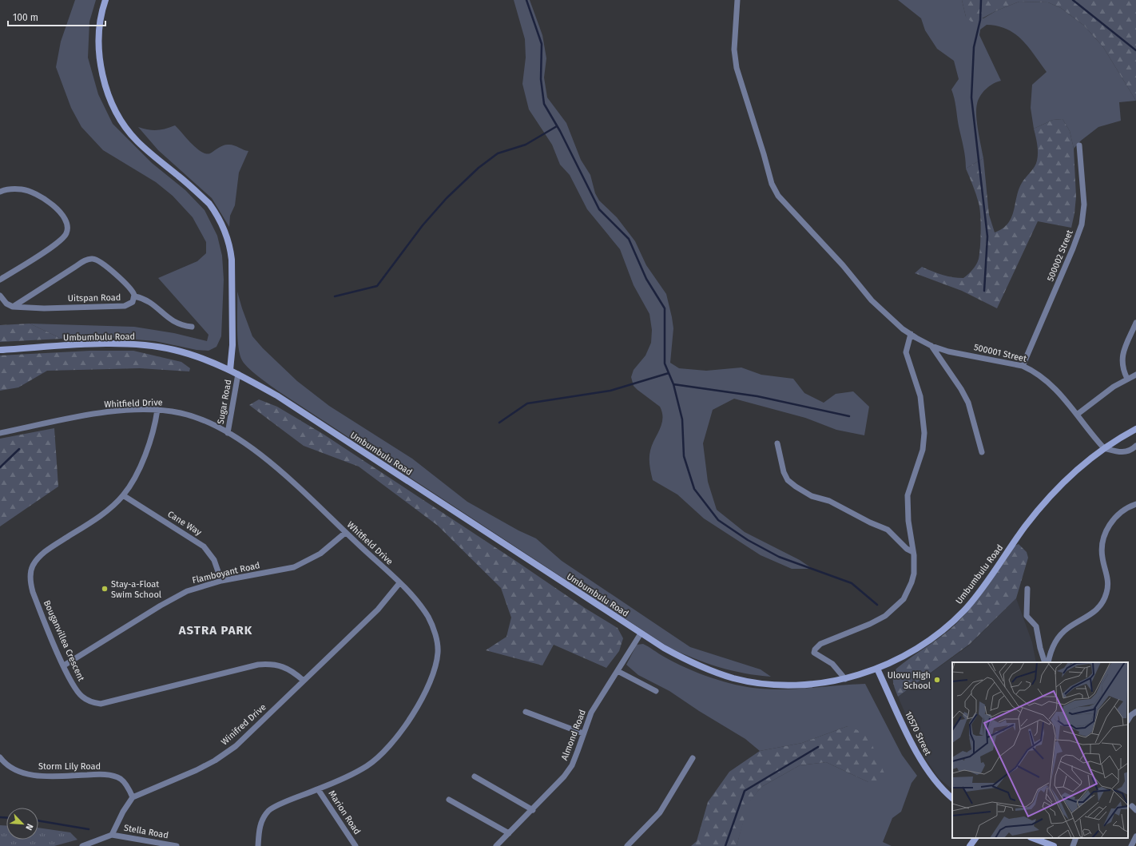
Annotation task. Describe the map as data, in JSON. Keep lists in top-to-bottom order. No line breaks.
{"streets":{"main road":["Umbumbulu Road","10570 Street"],"street":["500002 Street","Uitspan Road","500001 Street","Sugar Road","Whitfield Drive","Cane Way","Flamboyant Road","Bouganvillea Crescent","Winifred Drive","Almond Road","Storm Lily Road","Marion Road","Stella Road"]},"crossings":[["500002 Street","500001 Street"],["Umbumbulu Road","500001 Street"],["Umbumbulu Road","Sugar Road"],["Umbumbulu Road","10570 Street"],["Umbumbulu Road","Almond Road"],["Sugar Road","Whitfield Drive"],["Whitfield Drive","Flamboyant Road"],["Whitfield Drive","Bouganvillea Crescent"],["Whitfield Drive","Winifred Drive"],["Whitfield Drive","Marion Road"],["Cane Way","Flamboyant Road"],["Cane Way","Bouganvillea Crescent"],["Flamboyant Road","Bouganvillea Crescent"],["Bouganvillea Crescent","Winifred Drive"],["Winifred Drive","Storm Lily Road"]],"districts":["ASTRA PARK"],"places":["Stay-a-Float Swim School","Ulovu High School"],"scale_bar":"100 m","north":"bottom right"}
